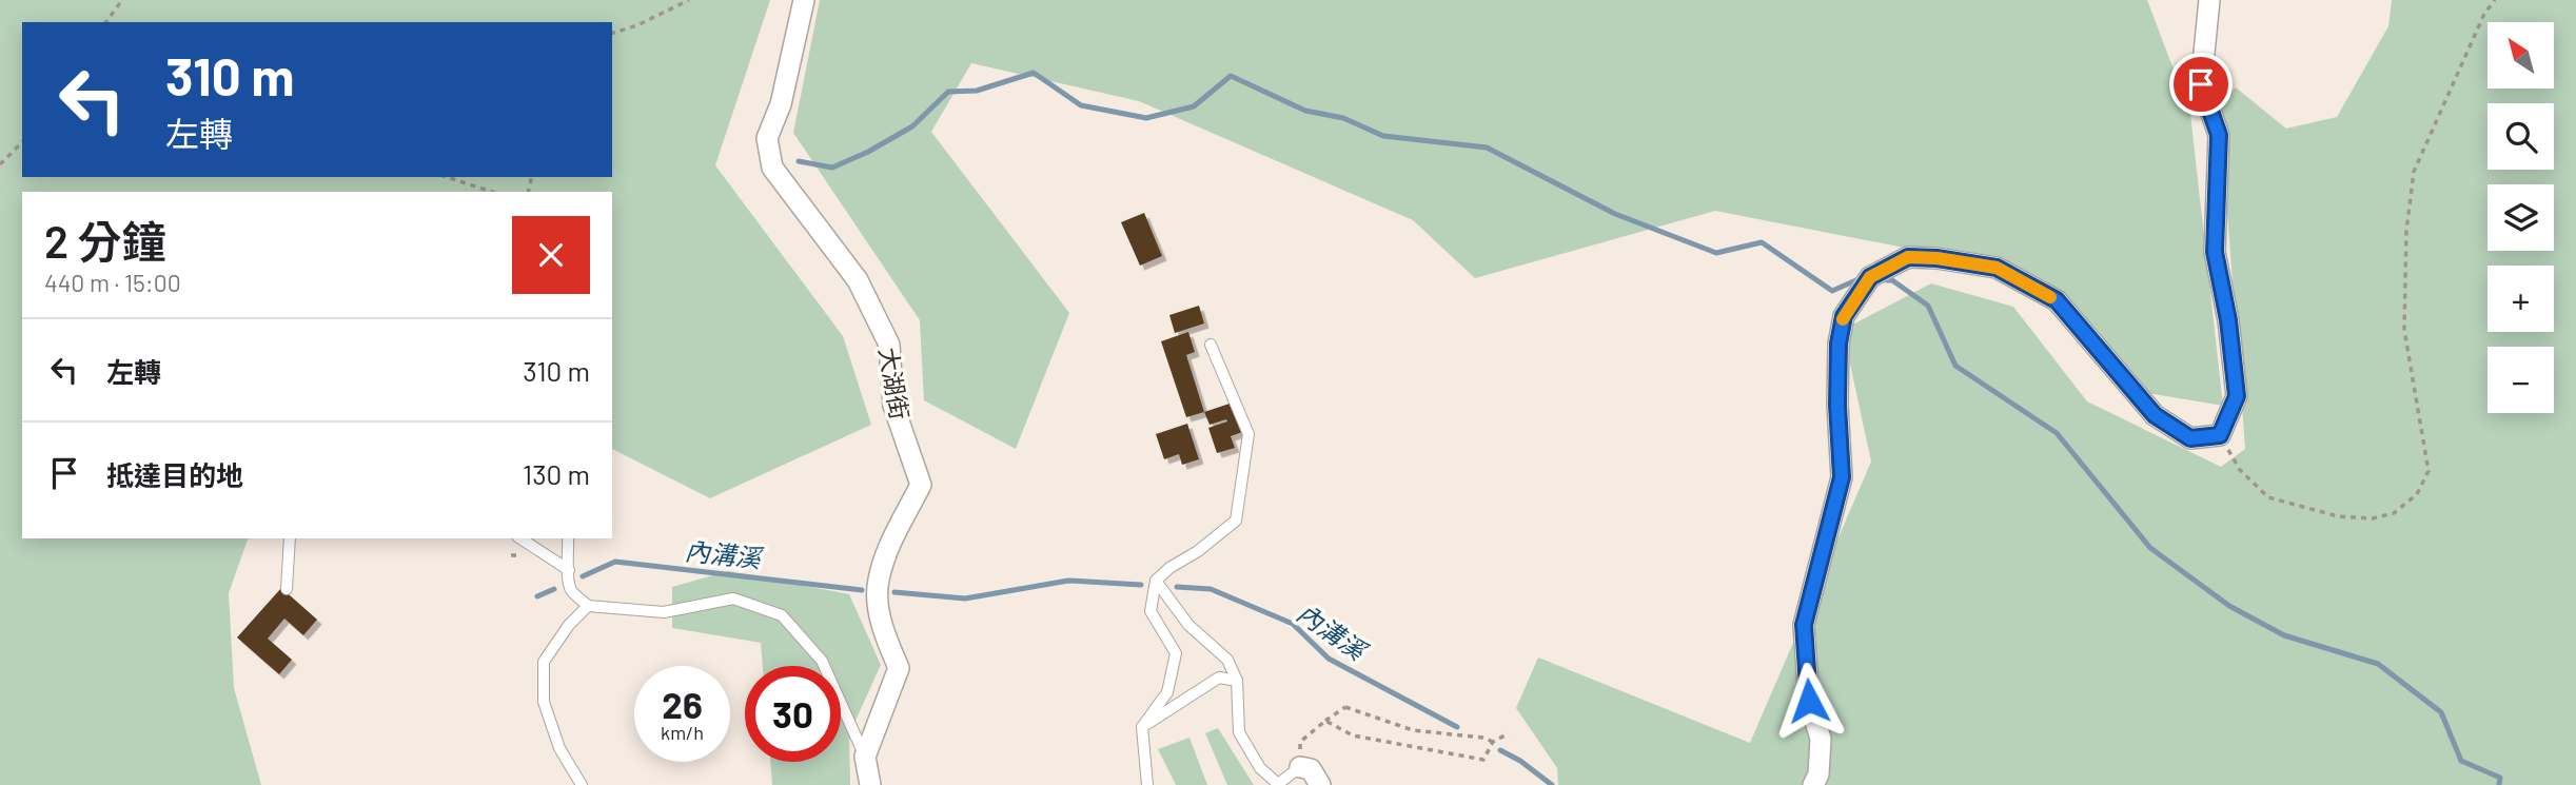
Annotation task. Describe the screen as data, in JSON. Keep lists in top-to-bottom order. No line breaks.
{"streets":{"street":["大湖街"]},"water":["內溝溪"],"north":"top left","page":{"map_buttons":["+","−"],"turn":["310 m","左轉"],"heading":["2 分鐘","440 m · 15:00"],"list":[{"name":"左轉","value":"310 m"},{"name":"抵達目的地","value":"130 m"}],"speed":"26 km/h","limit":"30"}}
